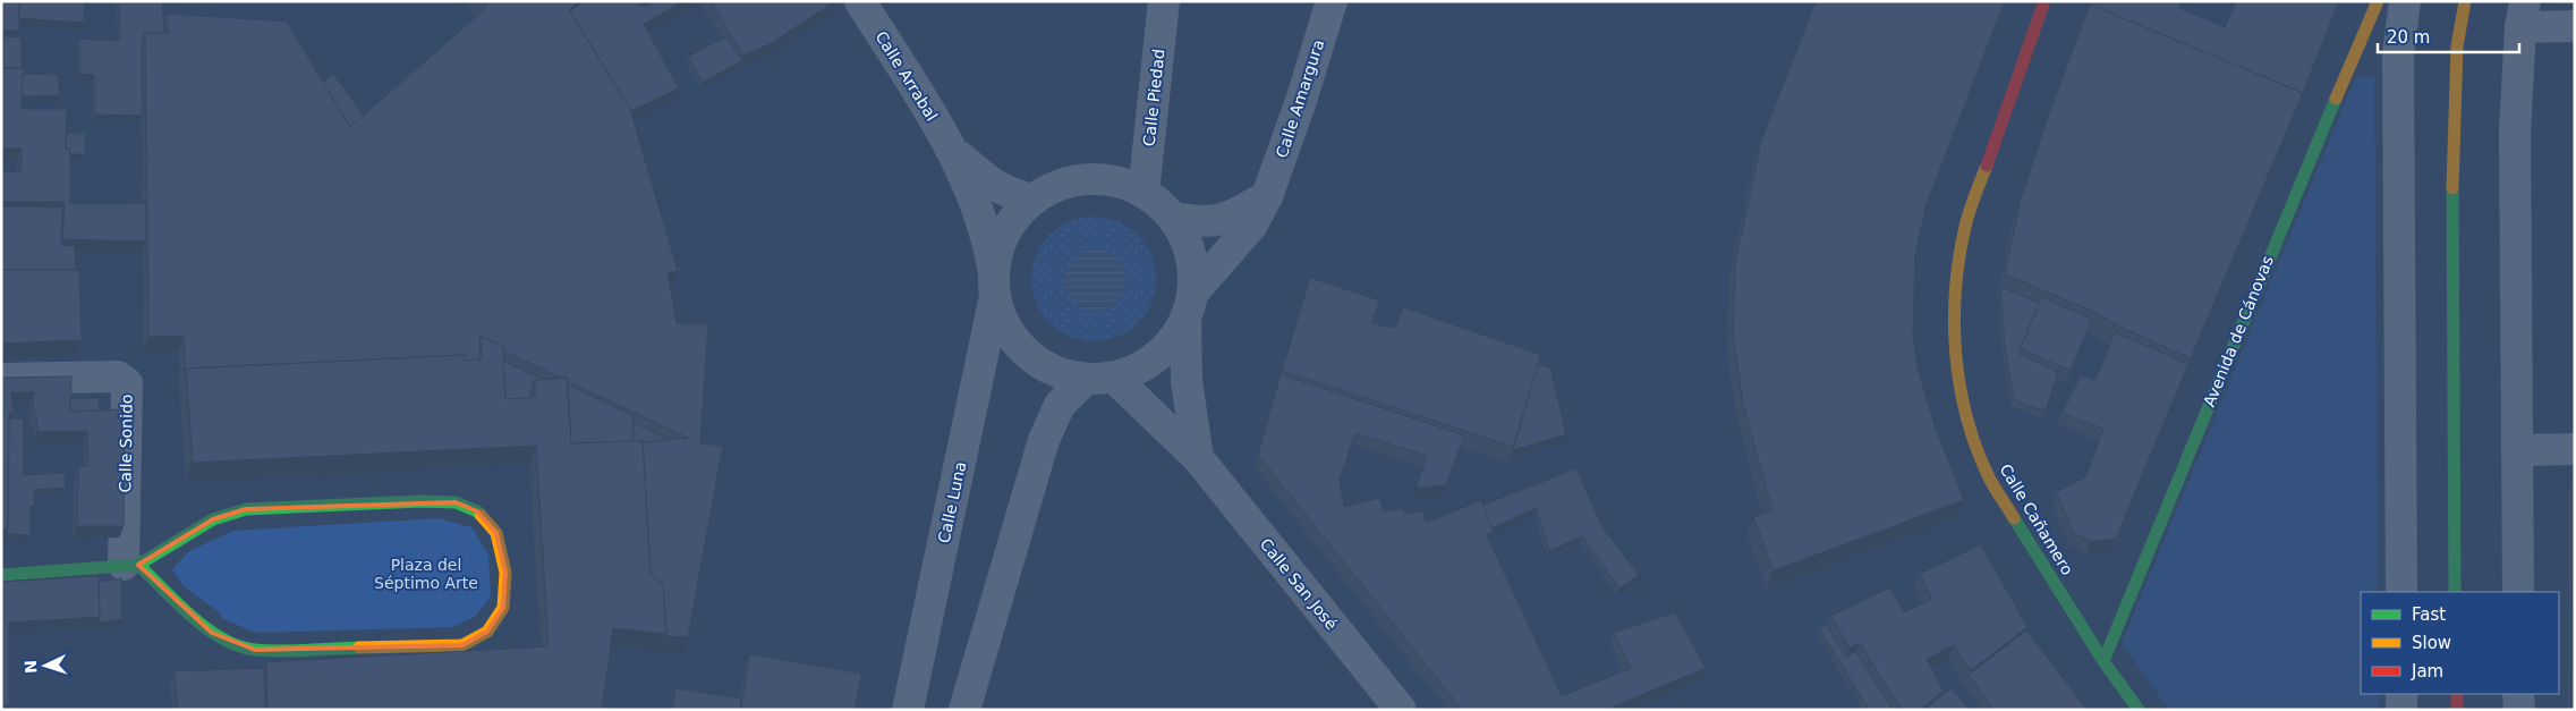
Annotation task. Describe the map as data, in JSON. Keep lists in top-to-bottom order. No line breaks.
{"streets":{"street":["Calle Arrabal","Calle Piedad","Calle Amargura","Avenida de Cánovas","Calle Sonido","Calle Luna","Calle Cañamero","Calle San José"]},"crossings":[["Calle Arrabal","Calle Piedad"],["Calle Arrabal","Calle Amargura"],["Calle Arrabal","Calle Luna"],["Calle Arrabal","Calle San José"],["Calle Piedad","Calle Amargura"],["Calle Piedad","Calle Luna"],["Calle Piedad","Calle San José"],["Calle Amargura","Calle Luna"],["Calle Amargura","Calle San José"],["Avenida de Cánovas","Calle Cañamero"],["Calle Luna","Calle San José"]],"parks":["Plaza del Séptimo Arte"],"legend":["Fast","Slow","Jam"],"scale_bar":"20 m","north":"left"}
